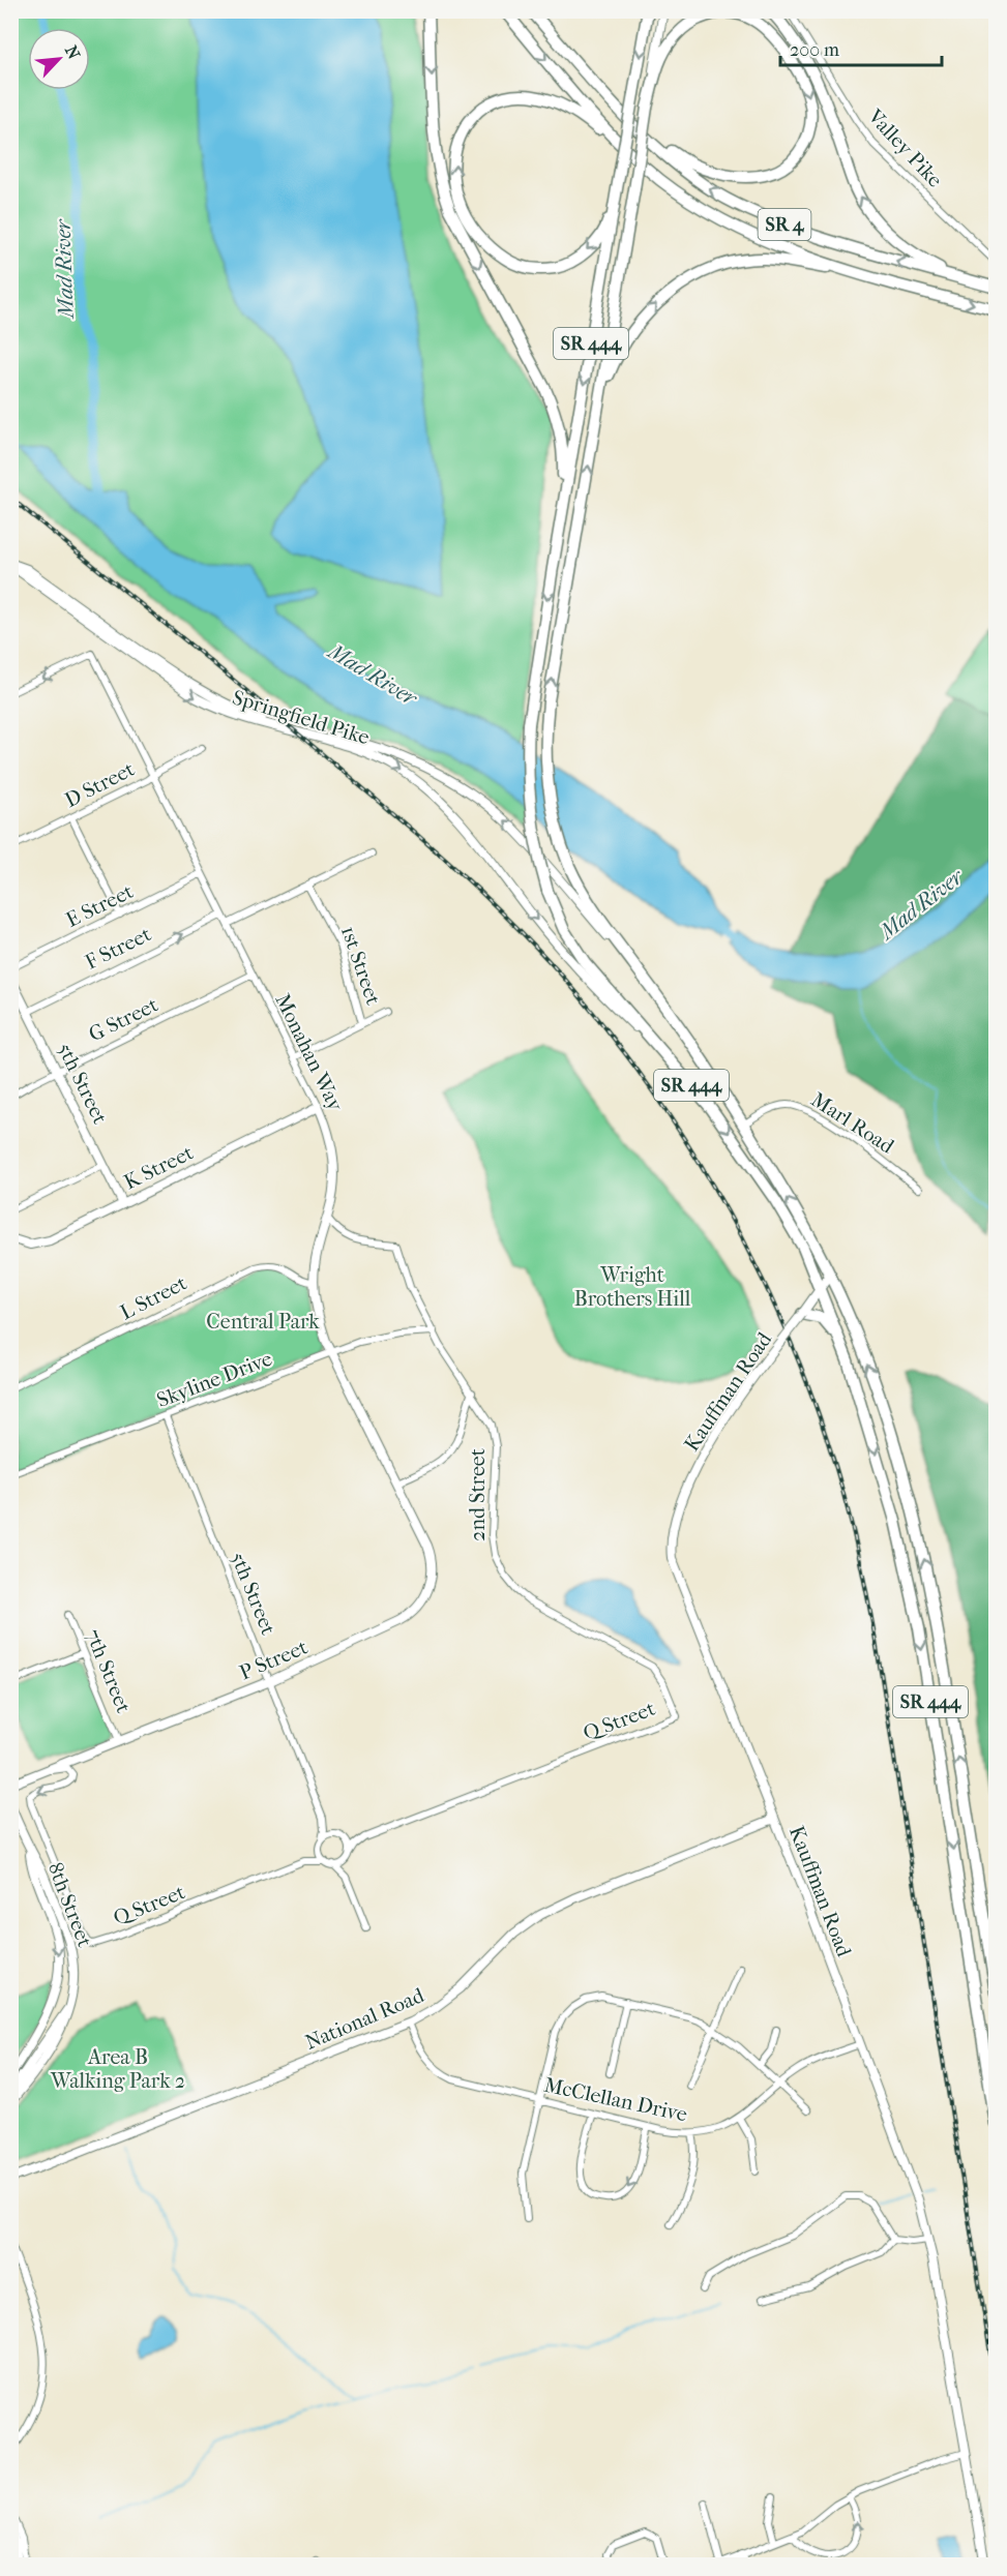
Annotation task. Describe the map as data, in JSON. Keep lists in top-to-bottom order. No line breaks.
{"streets":{"highway":["SR 4","SR 444"],"main road":["Springfield Pike","Monahan Way","5th Street","K Street","Kauffman Road","P Street","8th Street","National Road"],"street":["Valley Pike","D Street","E Street","F Street","1st Street","G Street","Marl Road","L Street","Skyline Drive","2nd Street","7th Street","Q Street","McClellan Drive"]},"crossings":[["SR 444","Springfield Pike"],["SR 444","Marl Road"],["SR 444","Kauffman Road"],["D Street","Monahan Way"],["E Street","Monahan Way"],["F Street","Monahan Way"],["F Street","5th Street"],["G Street","Monahan Way"],["G Street","5th Street"],["Monahan Way","K Street"],["Monahan Way","L Street"],["Monahan Way","Skyline Drive"],["Monahan Way","2nd Street"],["Monahan Way","P Street"],["5th Street","K Street"],["5th Street","Skyline Drive"],["5th Street","P Street"],["5th Street","Q Street"],["Skyline Drive","2nd Street"],["Kauffman Road","National Road"],["Kauffman Road","McClellan Drive"],["2nd Street","Q Street"],["P Street","7th Street"],["P Street","Q Street"],["National Road","McClellan Drive"]],"one_way":["F Street"],"water":["Mad River"],"parks":["Wright Brothers Hill","Central Park","Area B Walking Park 2"],"scale_bar":"200 m","north":"top right"}
